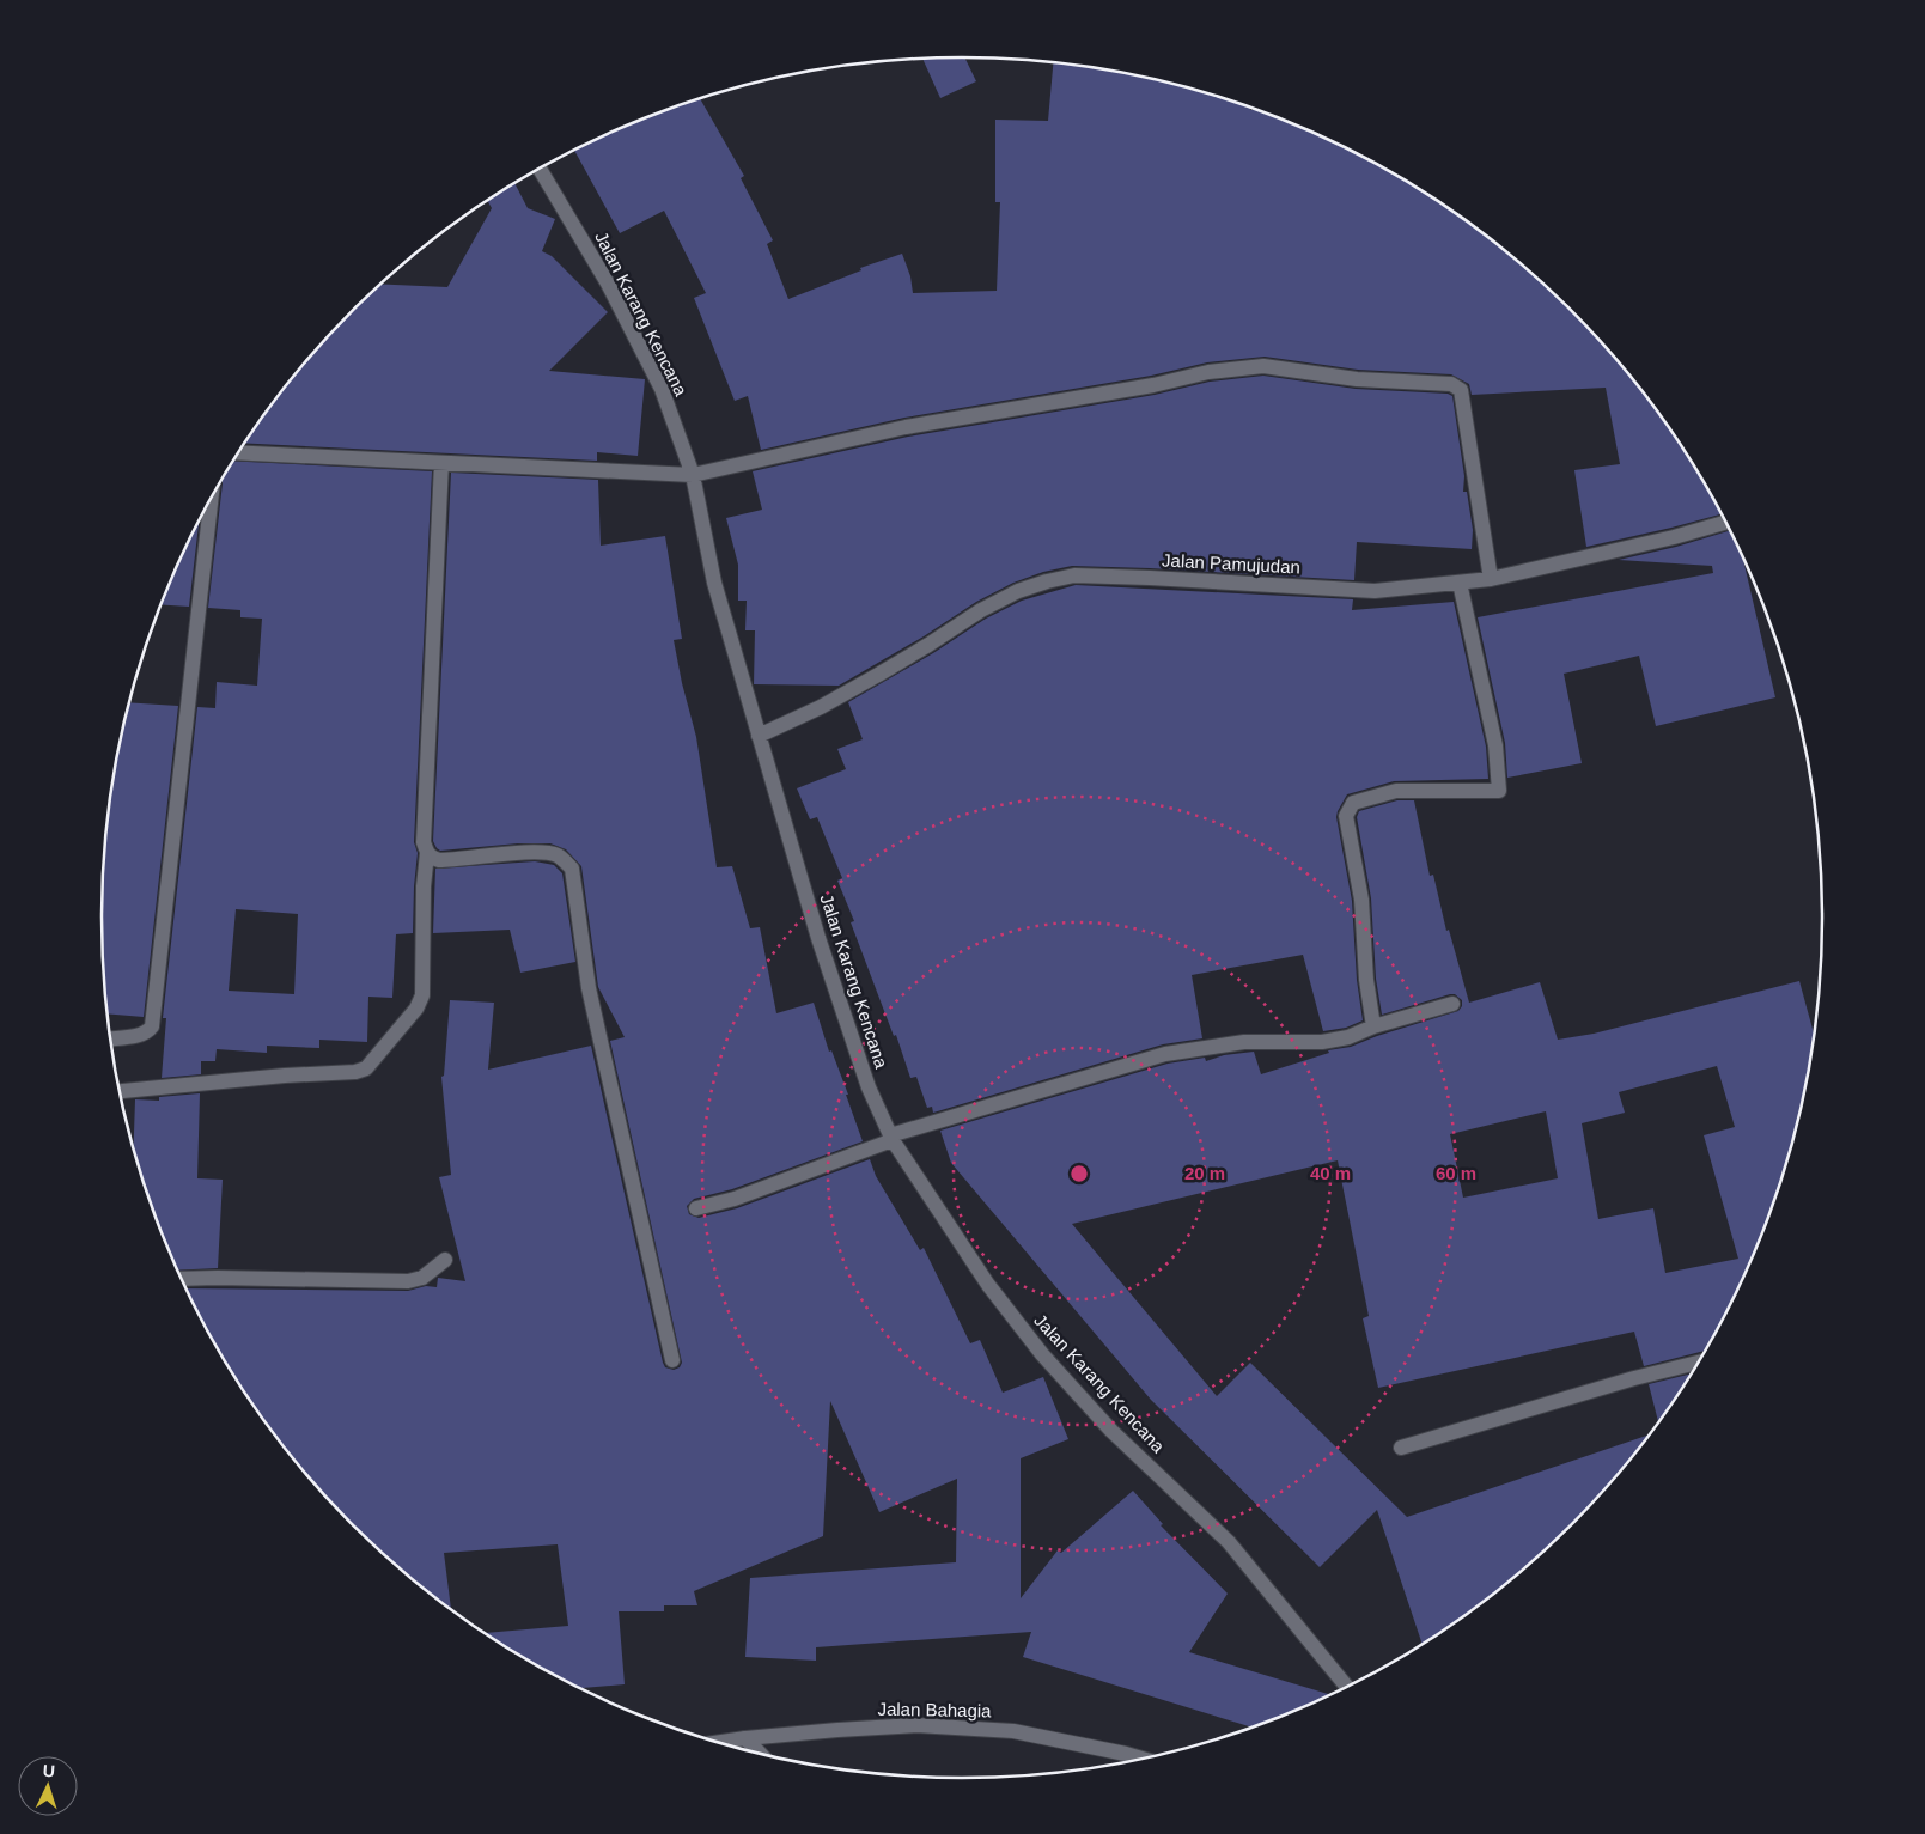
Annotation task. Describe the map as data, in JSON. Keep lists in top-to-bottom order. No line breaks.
{"streets":{"street":["Jalan Karang Kencana","Jalan Pamujudan","Jalan Bahagia"]},"crossings":[["Jalan Karang Kencana","Jalan Pamujudan"]],"north":"top","rings":["20 m","40 m","60 m"]}
